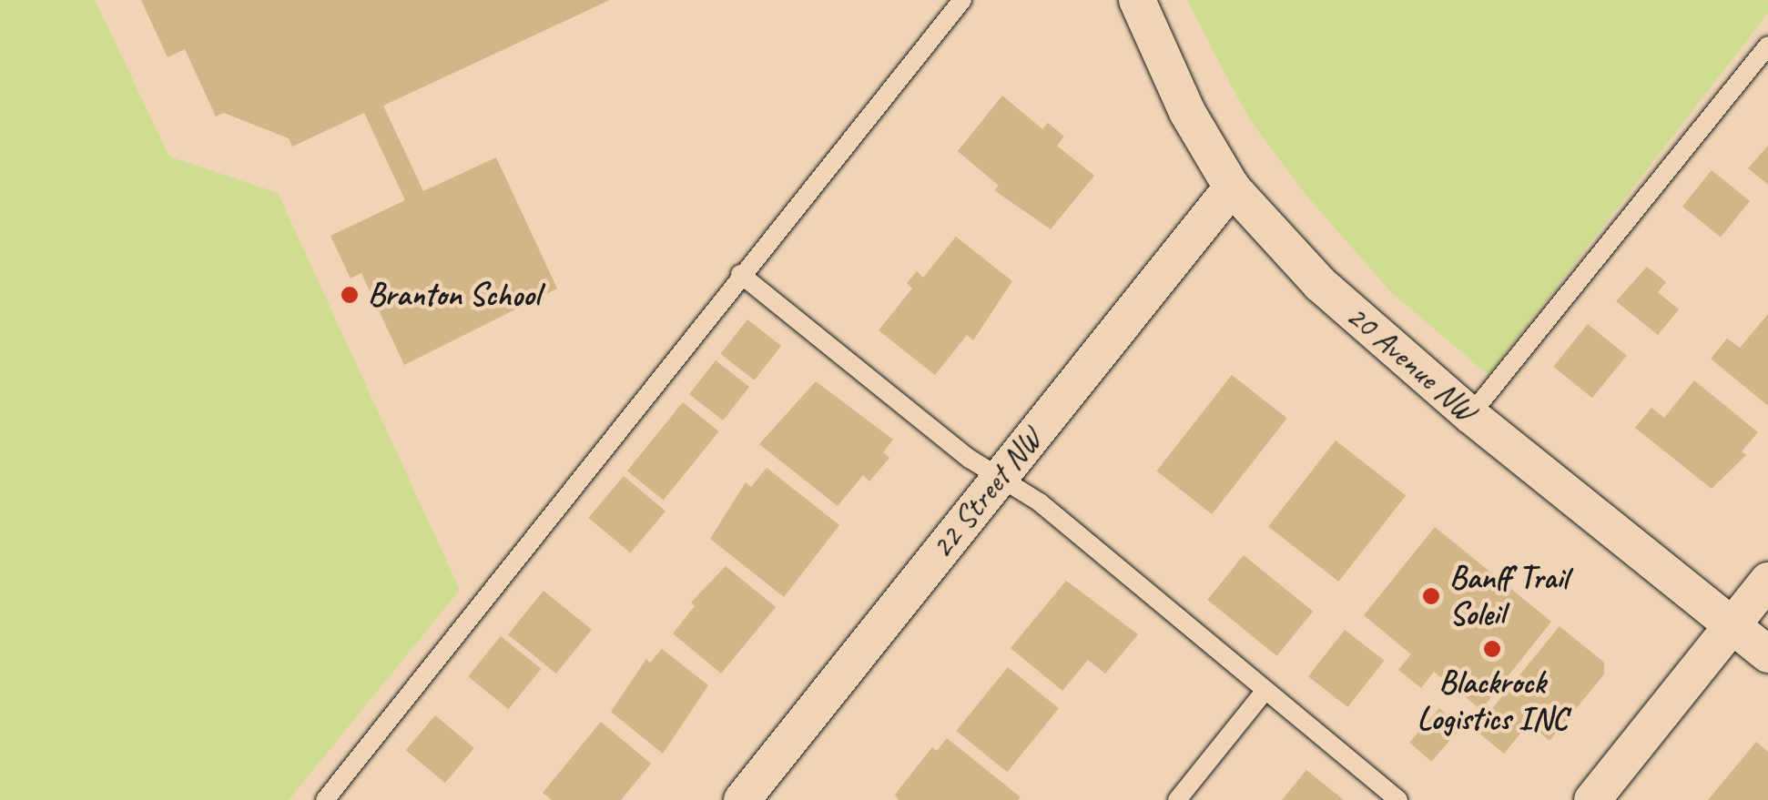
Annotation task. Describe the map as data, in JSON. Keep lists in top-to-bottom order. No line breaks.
{"streets":{"street":["20 Avenue NW","22 Street NW"]},"crossings":[["20 Avenue NW","22 Street NW"]],"places":["Branton School","Banff Trail Soleil","Blackrock Logistics INC"]}
